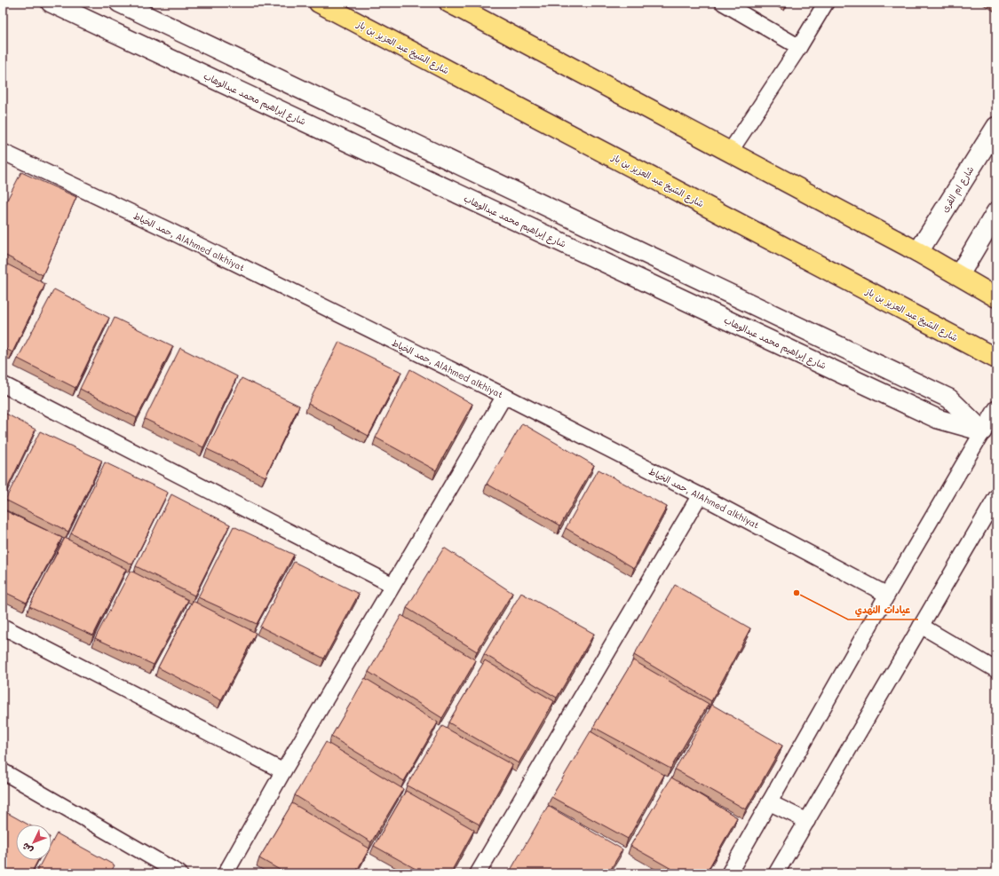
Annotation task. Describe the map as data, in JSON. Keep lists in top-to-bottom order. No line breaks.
{"streets":{"main road":["شارع الشيخ عبد العزيز بن باز","شارع ام القرى"],"street":["شارع إبراهيم محمد عبدالوهاب","حمد الخياط, AlAhmed alkhiyat"]},"places":["عيادات النهدي"],"north":"bottom left"}
